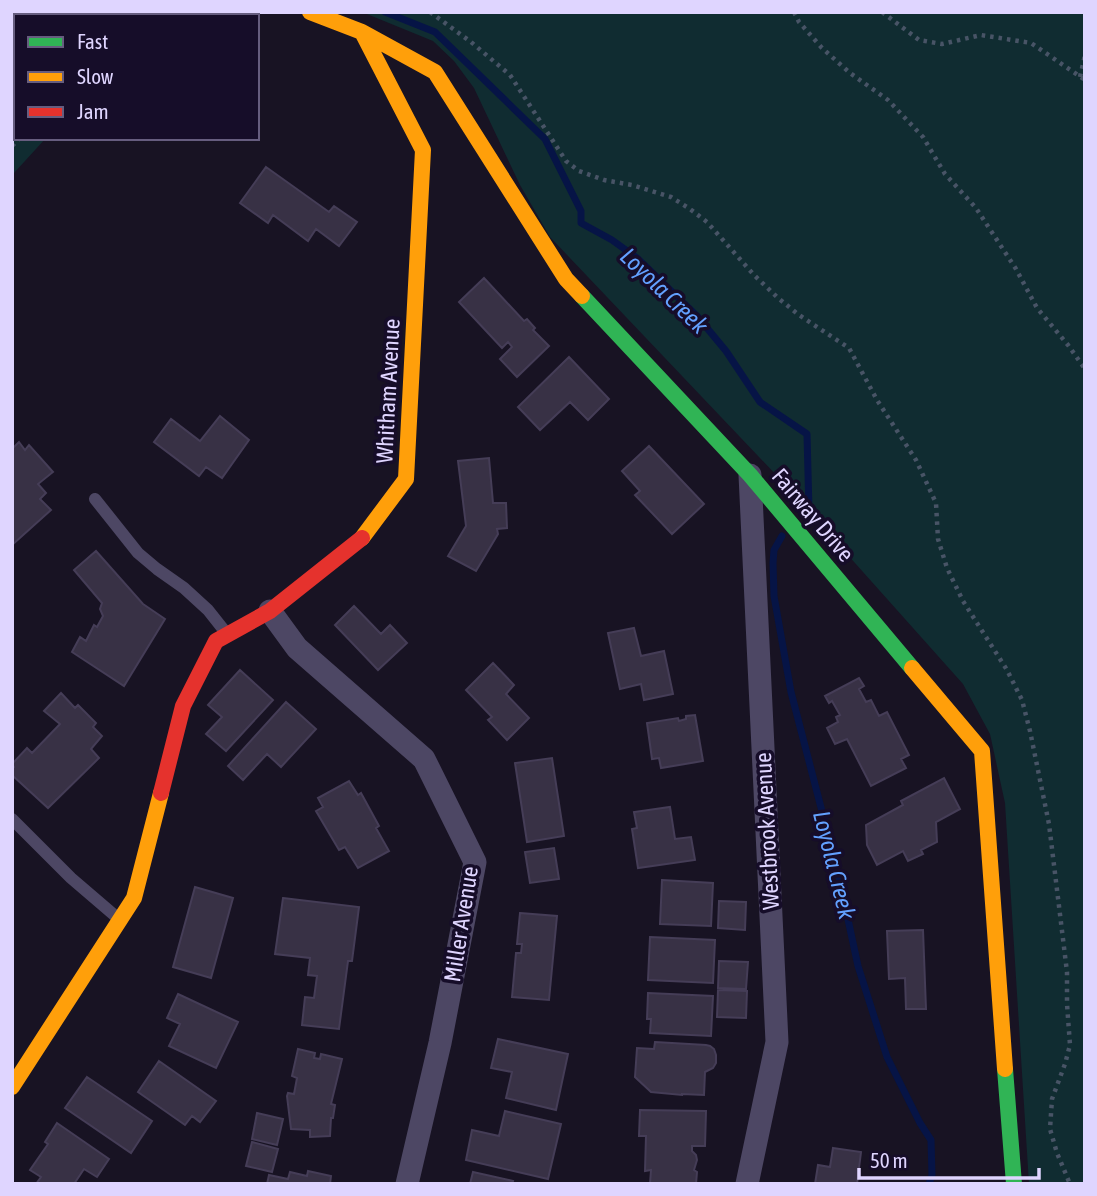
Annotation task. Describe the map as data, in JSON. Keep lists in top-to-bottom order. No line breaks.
{"streets":{"street":["Whitham Avenue","Fairway Drive","Westbrook Avenue","Miller Avenue"]},"crossings":[["Whitham Avenue","Fairway Drive"],["Whitham Avenue","Miller Avenue"],["Fairway Drive","Westbrook Avenue"]],"water":["Loyola Creek"],"legend":["Fast","Slow","Jam"],"scale_bar":"50 m"}
